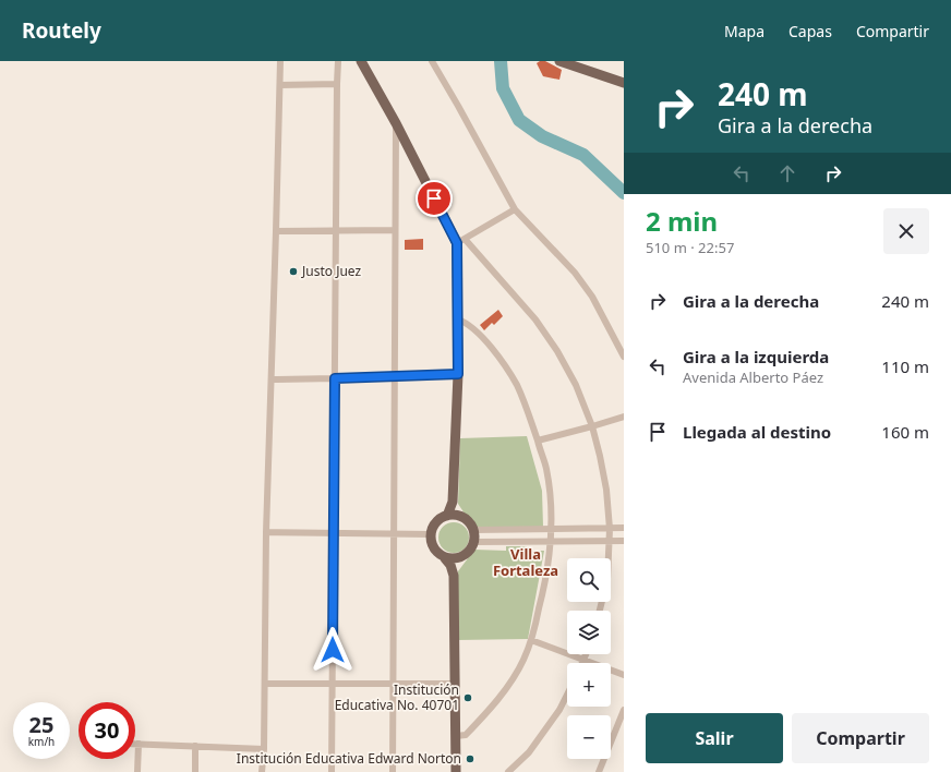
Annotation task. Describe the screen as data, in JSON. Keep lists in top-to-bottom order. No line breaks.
{"districts":["Villa Fortaleza"],"places":["Justo Juez","Institución Educativa No. 40701","Institución Educativa Edward Norton"],"page":{"header":"Routely","nav":["Mapa","Capas","Compartir"],"turn":["240 m","Gira a la derecha"],"heading":["2 min","510 m · 22:57"],"list":[{"name":"Gira a la derecha","value":"240 m"},{"name":"Gira a la izquierda","note":"Avenida Alberto Páez","value":"110 m"},{"name":"Llegada al destino","value":"160 m"}],"map_buttons":["+","−"],"speed":"25 km/h","limit":"30","buttons":["Salir","Compartir"]}}
